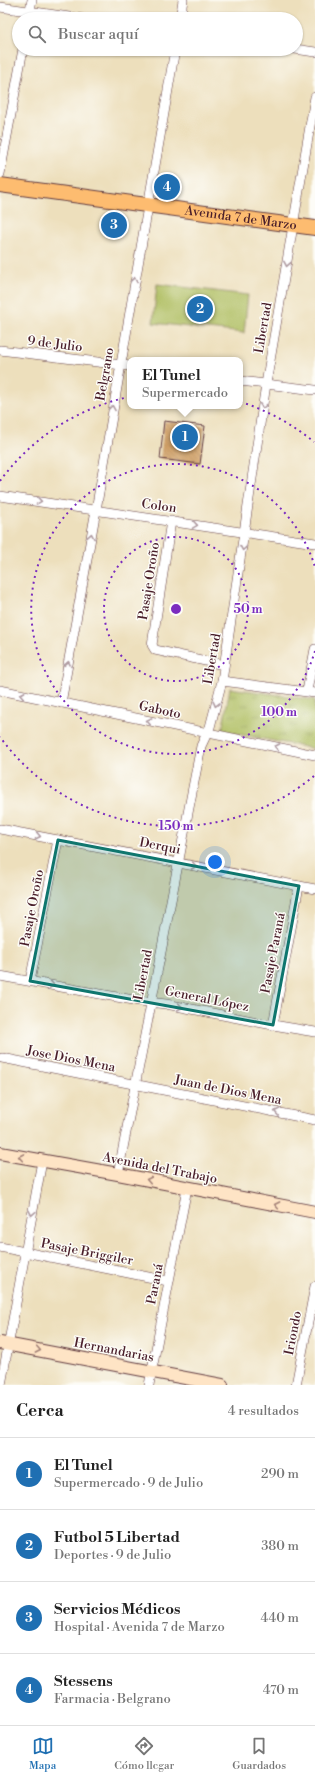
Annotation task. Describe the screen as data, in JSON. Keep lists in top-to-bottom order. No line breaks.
{"streets":{"main road":["Avenida 7 de Marzo"],"street":["Libertad","9 de Julio","Belgrano","Colon","Pasaje Oroño","Gaboto","Derqui","Pasaje Paraná","General López","Jose Dios Mena","Juan de Dios Mena","Avenida del Trabajo","Pasaje Briggiler","Paraná","Iriondo","Hernandarias"]},"crossings":[["Avenida 7 de Marzo","Libertad"],["Avenida 7 de Marzo","Belgrano"],["Libertad","Colon"],["Libertad","Pasaje Oroño"],["Libertad","Gaboto"],["Libertad","Derqui"],["Libertad","General López"],["Libertad","Jose Dios Mena"],["Libertad","Juan de Dios Mena"],["Libertad","Avenida del Trabajo"],["9 de Julio","Belgrano"],["Belgrano","Colon"],["Belgrano","Gaboto"],["Colon","Pasaje Oroño"],["Pasaje Oroño","Derqui"],["Pasaje Oroño","General López"],["Derqui","Pasaje Paraná"],["Pasaje Paraná","General López"],["Jose Dios Mena","Juan de Dios Mena"],["Avenida del Trabajo","Paraná"],["Pasaje Briggiler","Paraná"],["Paraná","Hernandarias"]],"one_way":["Libertad","Belgrano","Colon","Gaboto","Derqui","General López","Juan de Dios Mena","Avenida del Trabajo","Hernandarias"],"page":{"search":"Buscar aquí","pins":["4","3","2","1"],"popup":["El Tunel","Supermercado"],"heading":["Cerca","4 resultados"],"list":[{"mark":"1","name":"El Tunel","note":"Supermercado · 9 de Julio","value":"290 m"},{"mark":"2","name":"Futbol 5 Libertad","note":"Deportes · 9 de Julio","value":"380 m"},{"mark":"3","name":"Servicios Médicos","note":"Hospital · Avenida 7 de Marzo","value":"440 m"},{"mark":"4","name":"Stessens","note":"Farmacia · Belgrano","value":"470 m"}],"nav":["Mapa","Cómo llegar","Guardados"]},"rings":["50 m","100 m","150 m"]}
